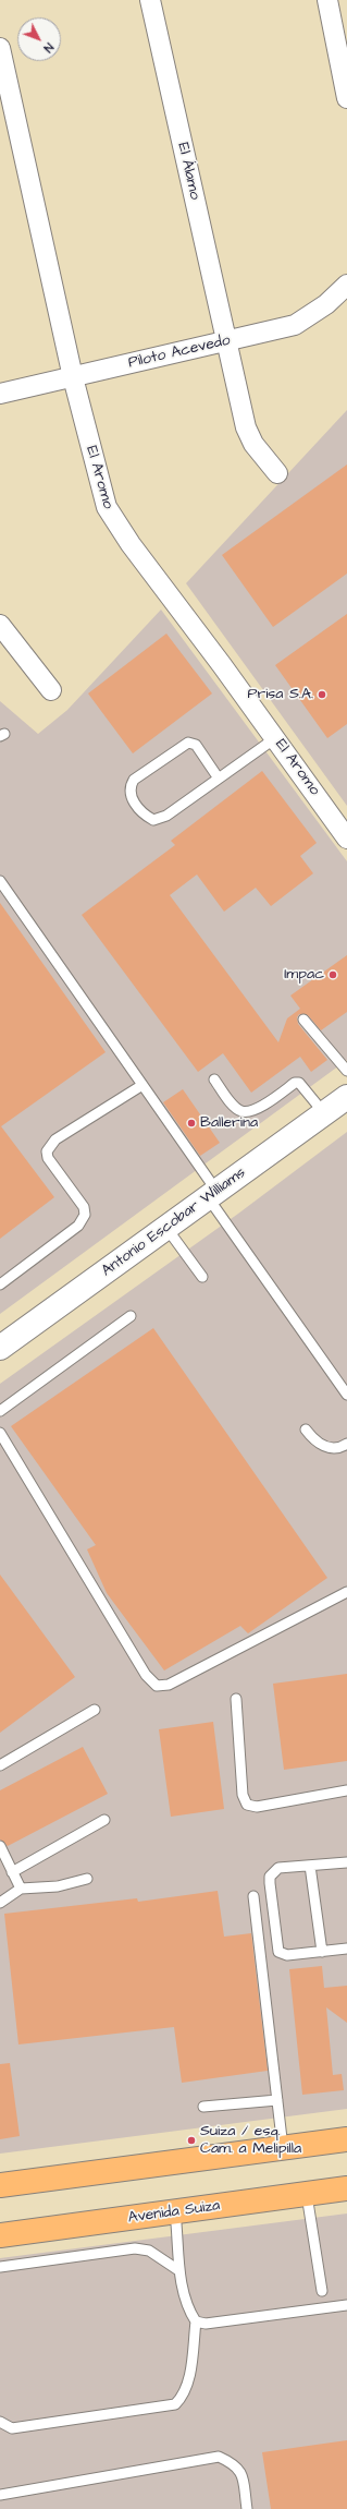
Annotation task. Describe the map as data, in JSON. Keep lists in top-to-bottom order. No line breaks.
{"streets":{"main road":["Avenida Suiza"],"street":["El Álamo","Piloto Acevedo","El Aromo","Antonio Escobar Williams"]},"crossings":[["El Álamo","Piloto Acevedo"],["Piloto Acevedo","El Aromo"]],"places":["Prisa S.A.","Impac","Ballerina","Suiza / esq. Cam. a Melipilla"],"north":"bottom right"}
